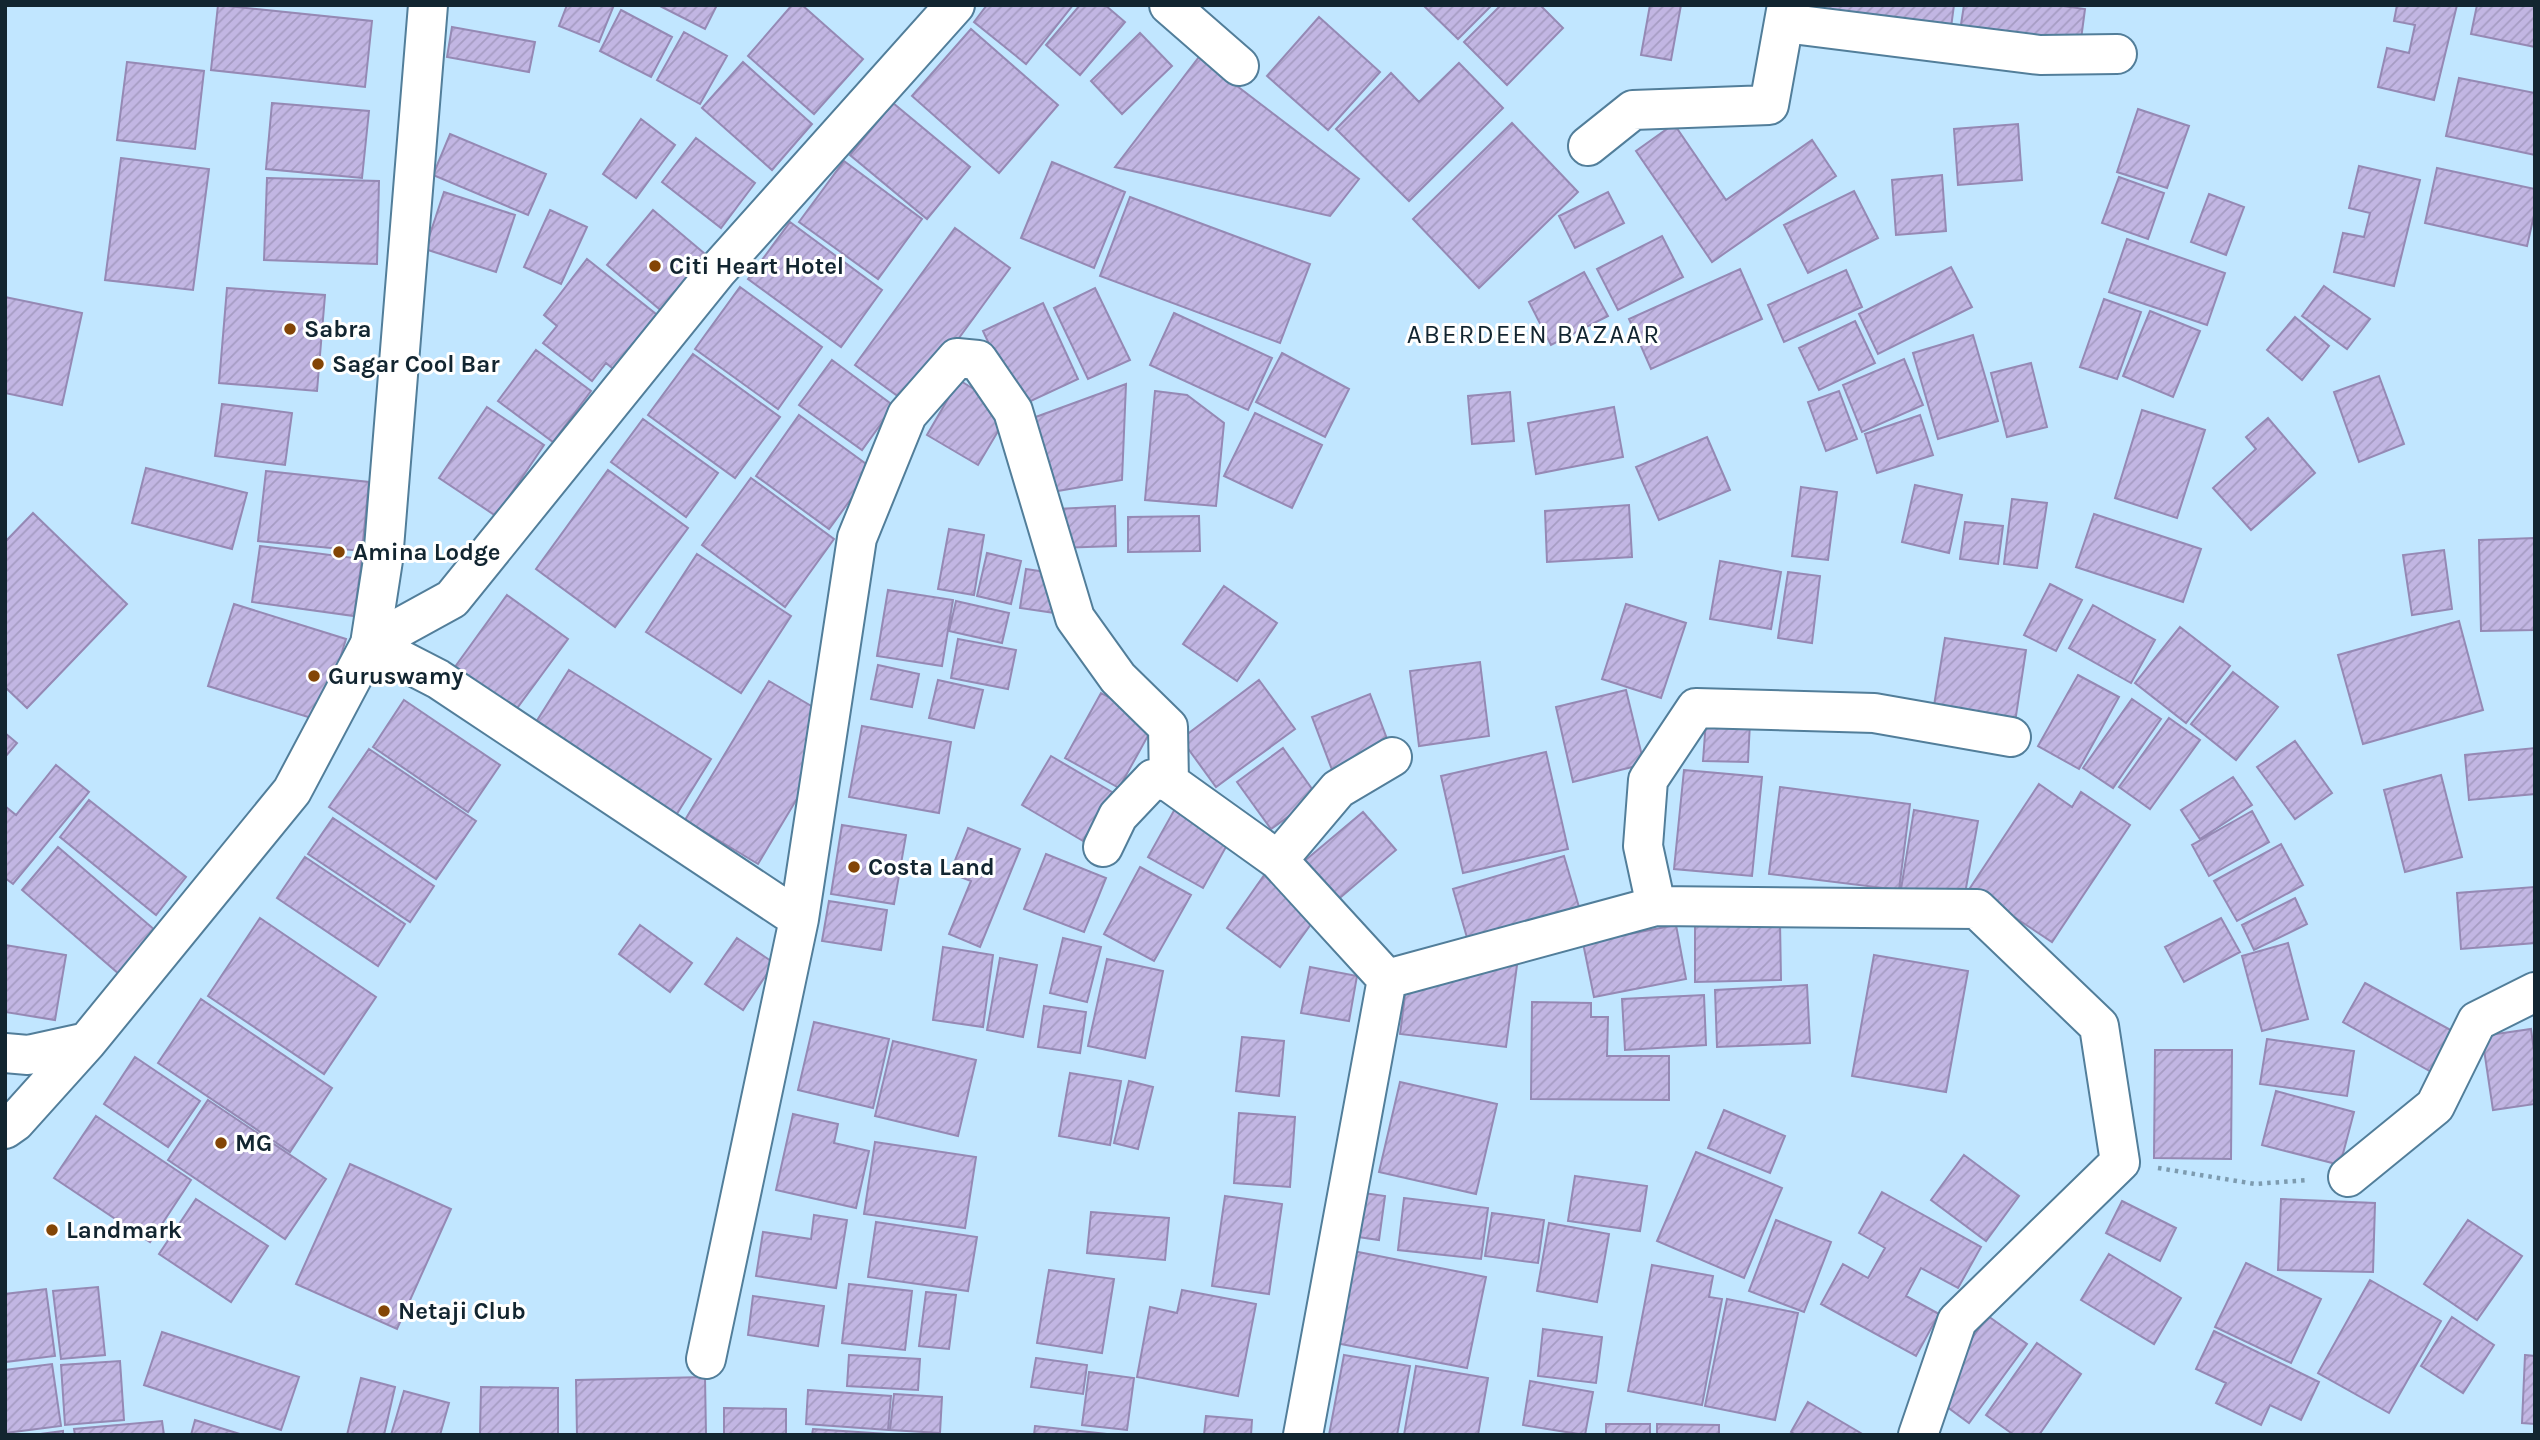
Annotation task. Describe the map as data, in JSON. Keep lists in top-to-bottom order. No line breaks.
{"districts":["ABERDEEN BAZAAR"],"places":["Citi Heart Hotel","Sabra","Sagar Cool Bar","Amina Lodge","Guruswamy","Costa Land","MG","Landmark","Netaji Club"]}
